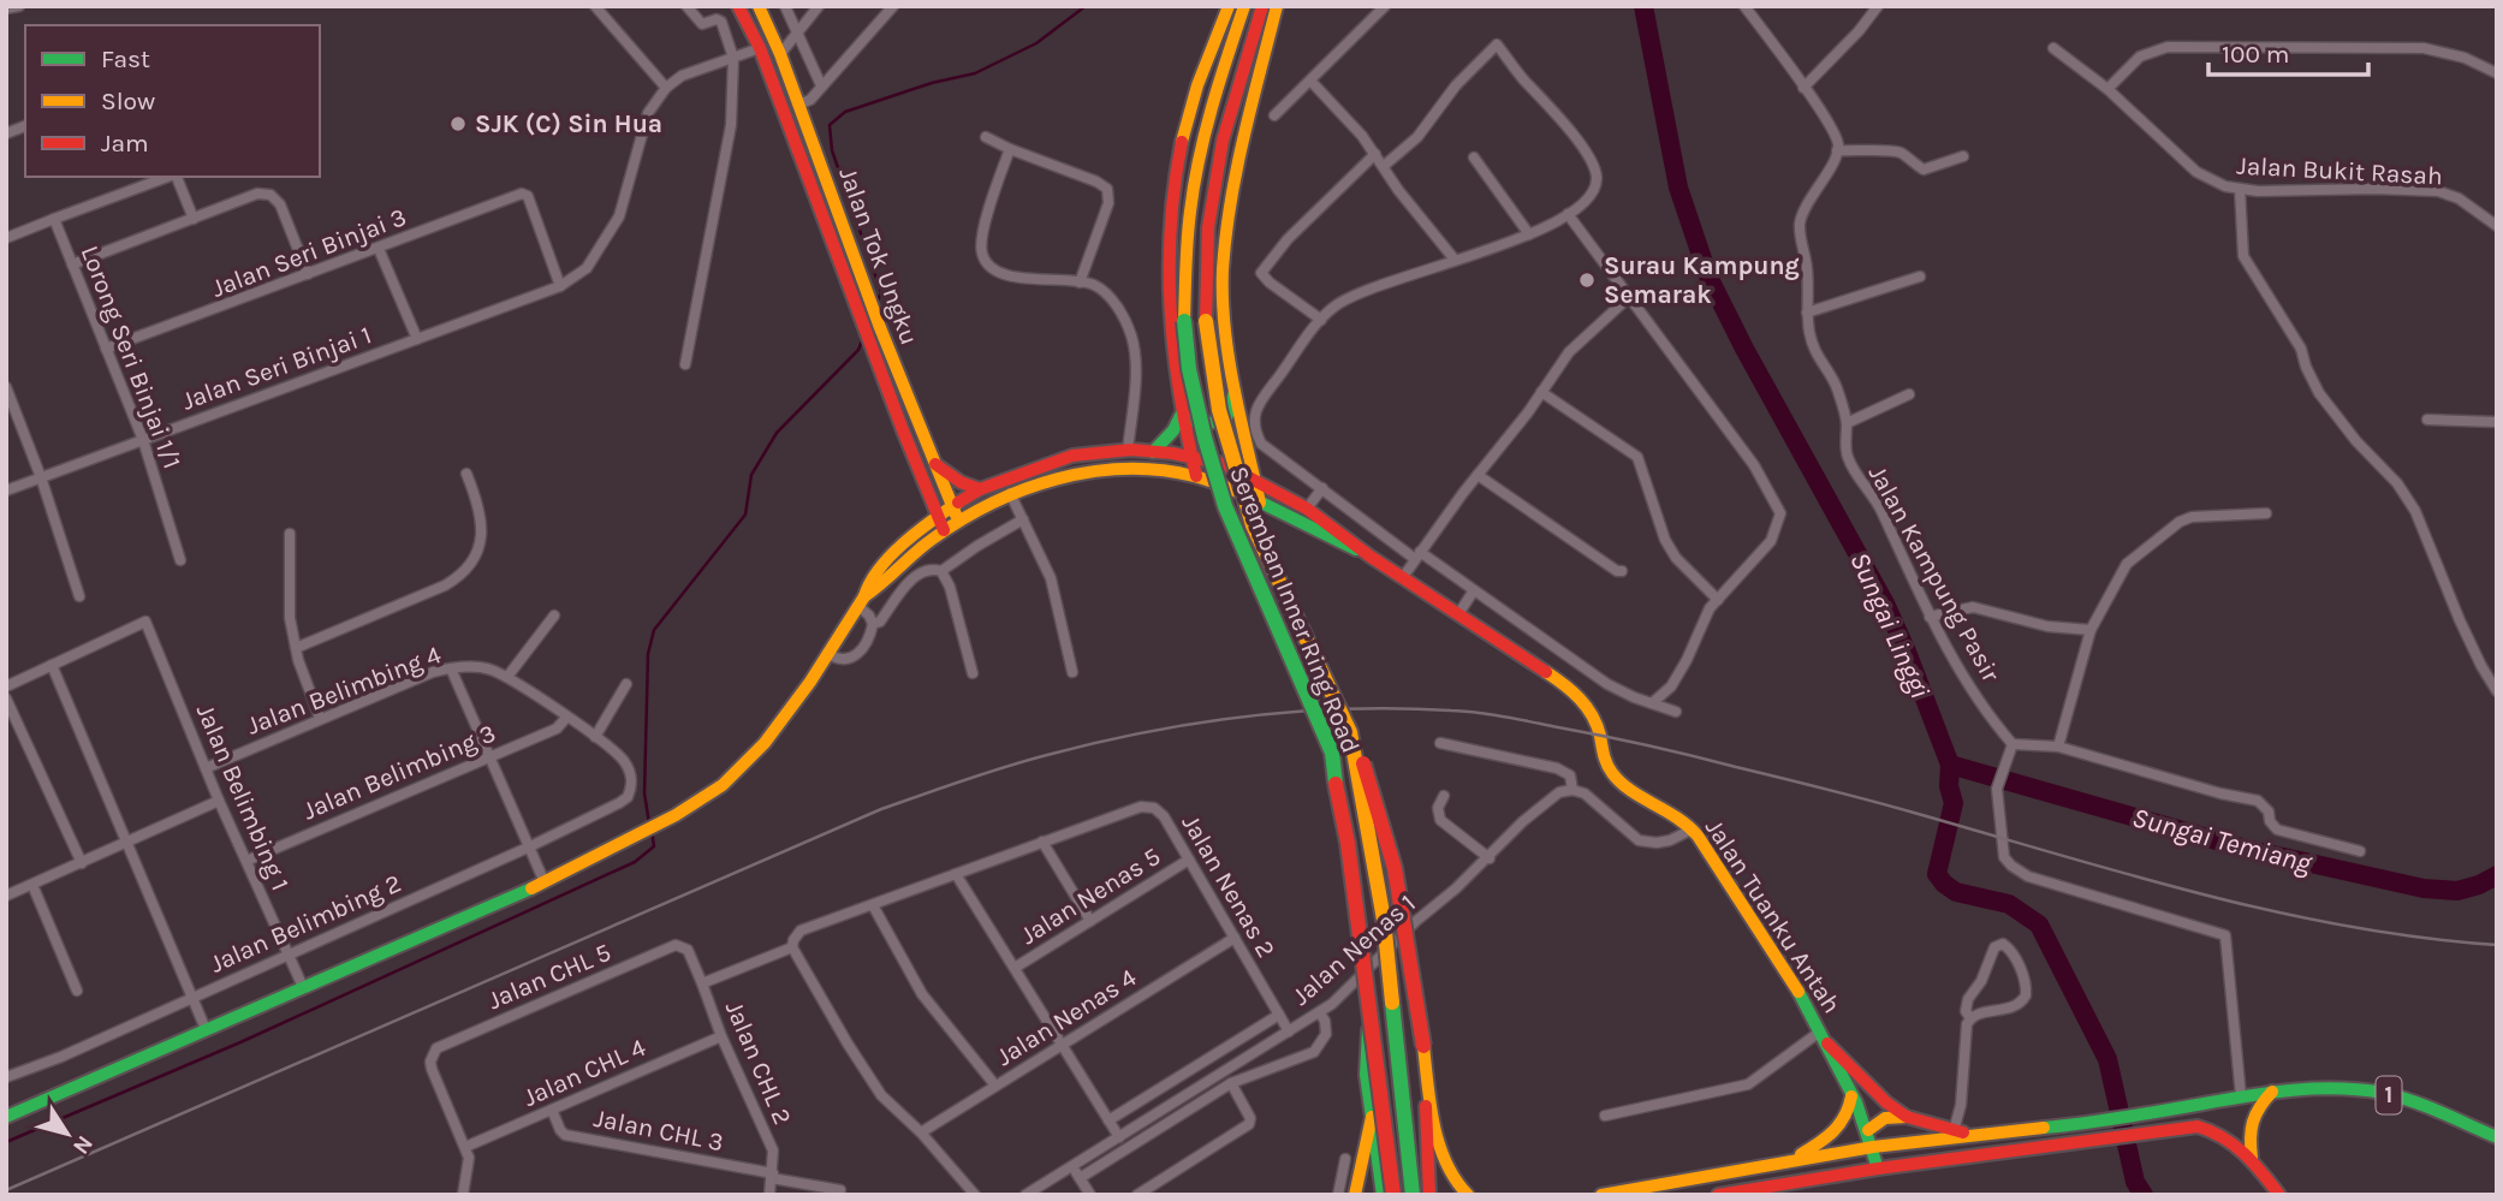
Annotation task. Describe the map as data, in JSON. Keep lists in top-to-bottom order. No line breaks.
{"streets":{"main road":["Jalan Tok Ungku","Seremban Inner Ring Road","Jalan Tuanku Antah","1"],"street":["Jalan Bukit Rasah","Jalan Seri Binjai 3","Lorong Seri Binjai 1/1","Jalan Seri Binjai 1","Jalan Kampung Pasir","Jalan Belimbing 4","Jalan Belimbing 3","Jalan Belimbing 1","Jalan Nenas 2","Jalan Nenas 5","Jalan Belimbing 2","Jalan Nenas 1","Jalan CHL 5","Jalan Nenas 4","Jalan CHL 2","Jalan CHL 4","Jalan CHL 3"]},"crossings":[["Jalan Seri Binjai 3","Lorong Seri Binjai 1/1"],["Jalan Seri Binjai 3","Jalan Seri Binjai 1"],["Jalan Tok Ungku","Jalan Tuanku Antah"],["Lorong Seri Binjai 1/1","Jalan Seri Binjai 1"],["Jalan Belimbing 4","Jalan Belimbing 3"],["Jalan Belimbing 4","Jalan Belimbing 1"],["Jalan Belimbing 4","Jalan Belimbing 2"],["Jalan Belimbing 3","Jalan Belimbing 1"],["Jalan Belimbing 1","Jalan Tuanku Antah"],["Jalan Belimbing 1","Jalan Belimbing 2"],["Jalan Nenas 2","Jalan Nenas 5"],["Jalan Nenas 2","Jalan Nenas 1"],["Jalan Nenas 2","Jalan Nenas 4"],["Jalan Tuanku Antah","1"],["Jalan CHL 5","Jalan CHL 2"],["Jalan CHL 5","Jalan CHL 4"],["Jalan CHL 2","Jalan CHL 4"],["Jalan CHL 2","Jalan CHL 3"],["Jalan CHL 4","Jalan CHL 3"]],"water":["Sungai Linggi","Sungai Temiang"],"places":["SJK (C) Sin Hua","Surau Kampung Semarak"],"legend":["Fast","Slow","Jam"],"scale_bar":"100 m","north":"bottom right"}
